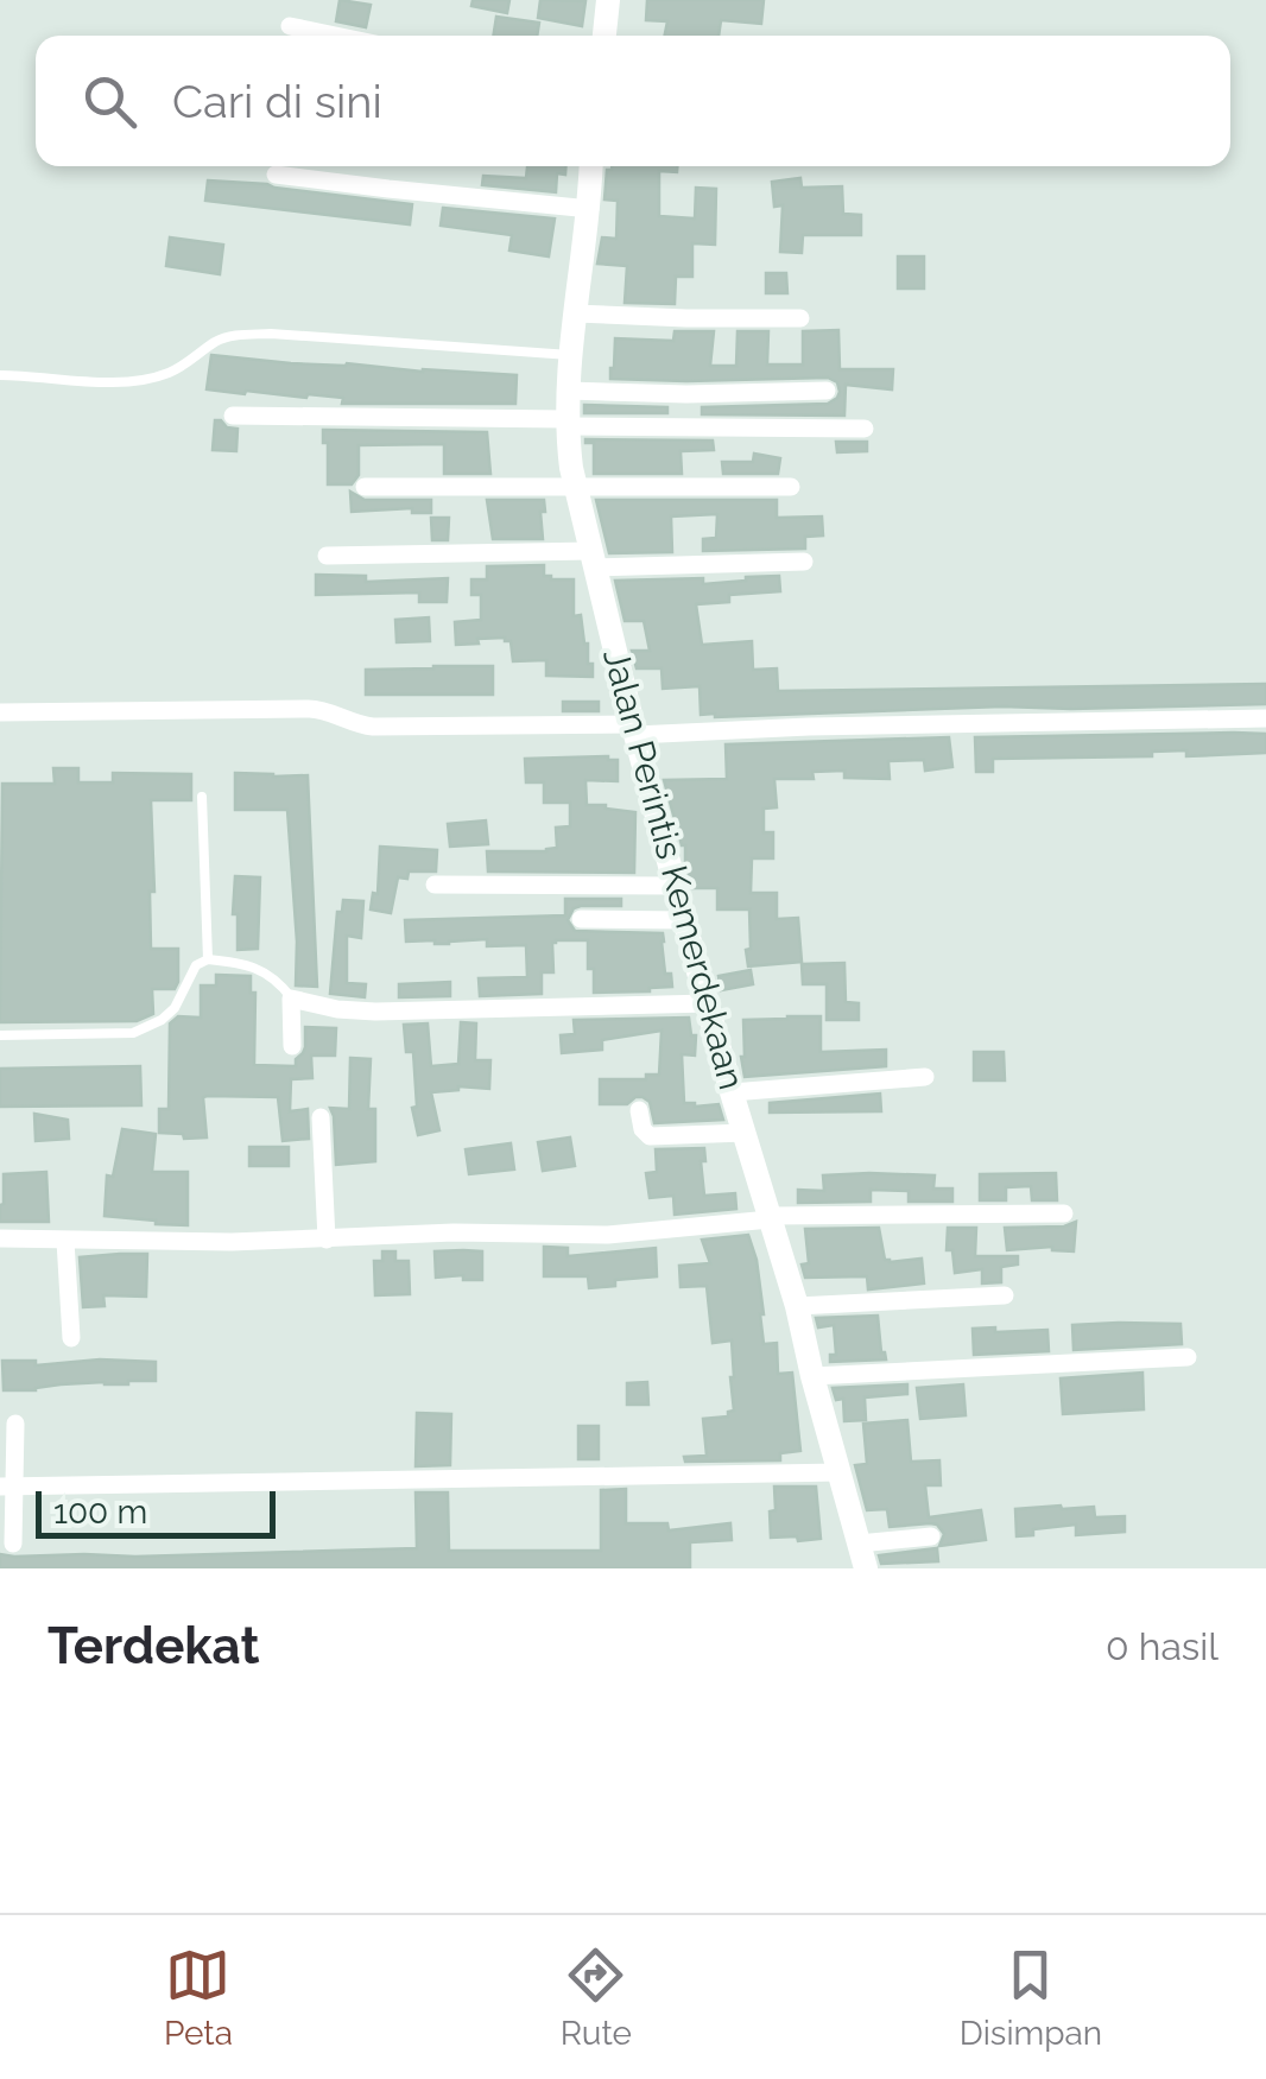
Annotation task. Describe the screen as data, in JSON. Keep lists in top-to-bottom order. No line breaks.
{"streets":{"street":["Jalan Perintis Kemerdekaan"]},"scale_bar":"100 m","page":{"search":"Cari di sini","scale":"100 m","heading":["Terdekat","0 hasil"],"nav":["Peta","Rute","Disimpan"]}}
